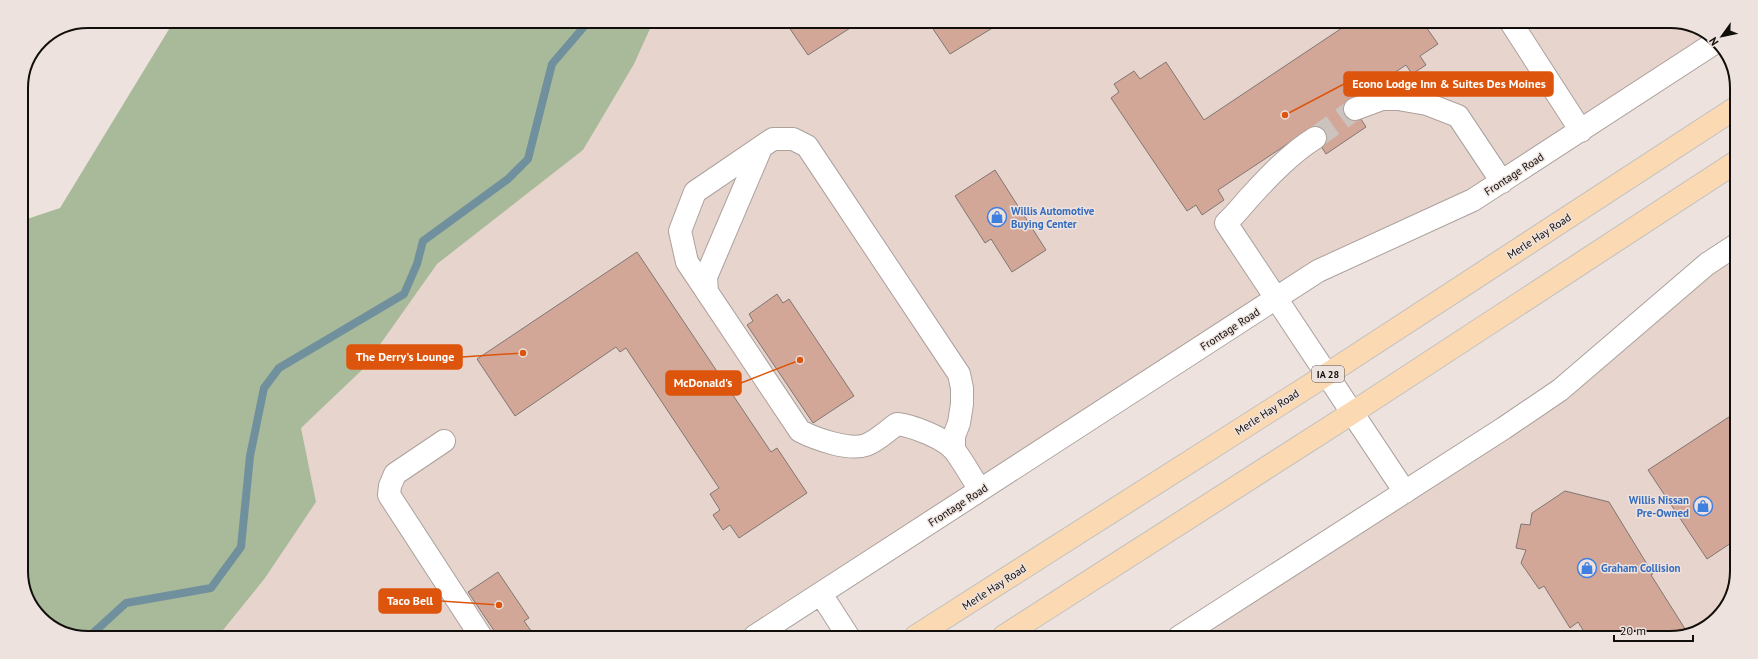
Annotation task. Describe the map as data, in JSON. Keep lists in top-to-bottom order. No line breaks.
{"streets":{"main road":["Merle Hay Road","IA 28"],"street":["Frontage Road"]},"places":{"other":["Econo Lodge Inn & Suites Des Moines","The Derry's Lounge","McDonald's","Taco Bell"],"shop":["Willis Automotive Buying Center","Willis Nissan Pre-Owned","Graham Collision"]},"scale_bar":"20 m","north":"bottom left"}
